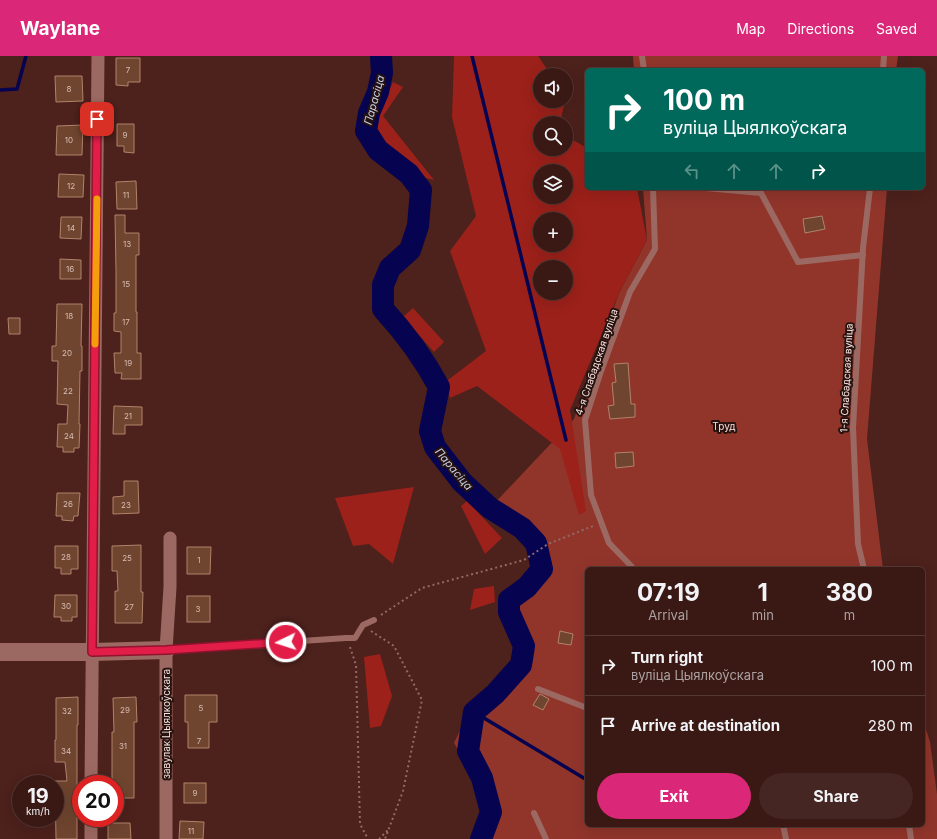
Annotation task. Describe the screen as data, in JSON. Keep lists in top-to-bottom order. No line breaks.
{"streets":{"street":["завулак Цыялкоўскага"],"lane":["4-я Слабадская вуліца","1-я Слабадская вуліца"]},"water":["Парасіца"],"parks":["Труд"],"house_numbers":["7","8","9","10","12","11","14","13","16","15","18","17","20","19","22","21","24","26","23","28","25","1","30","27","3","5","29","32","7","31","34","9","11"],"page":{"header":"Waylane","nav":["Map","Directions","Saved"],"map_buttons":["+","−"],"turn":["100 m","вуліца Цыялкоўскага"],"eta":["07:19","Arrival","1","min","380","m"],"list":[{"name":"Turn right","note":"вуліца Цыялкоўскага","value":"100 m"},{"name":"Arrive at destination","value":"280 m"}],"buttons":["Exit","Share"],"speed":"19 km/h","limit":"20"}}
